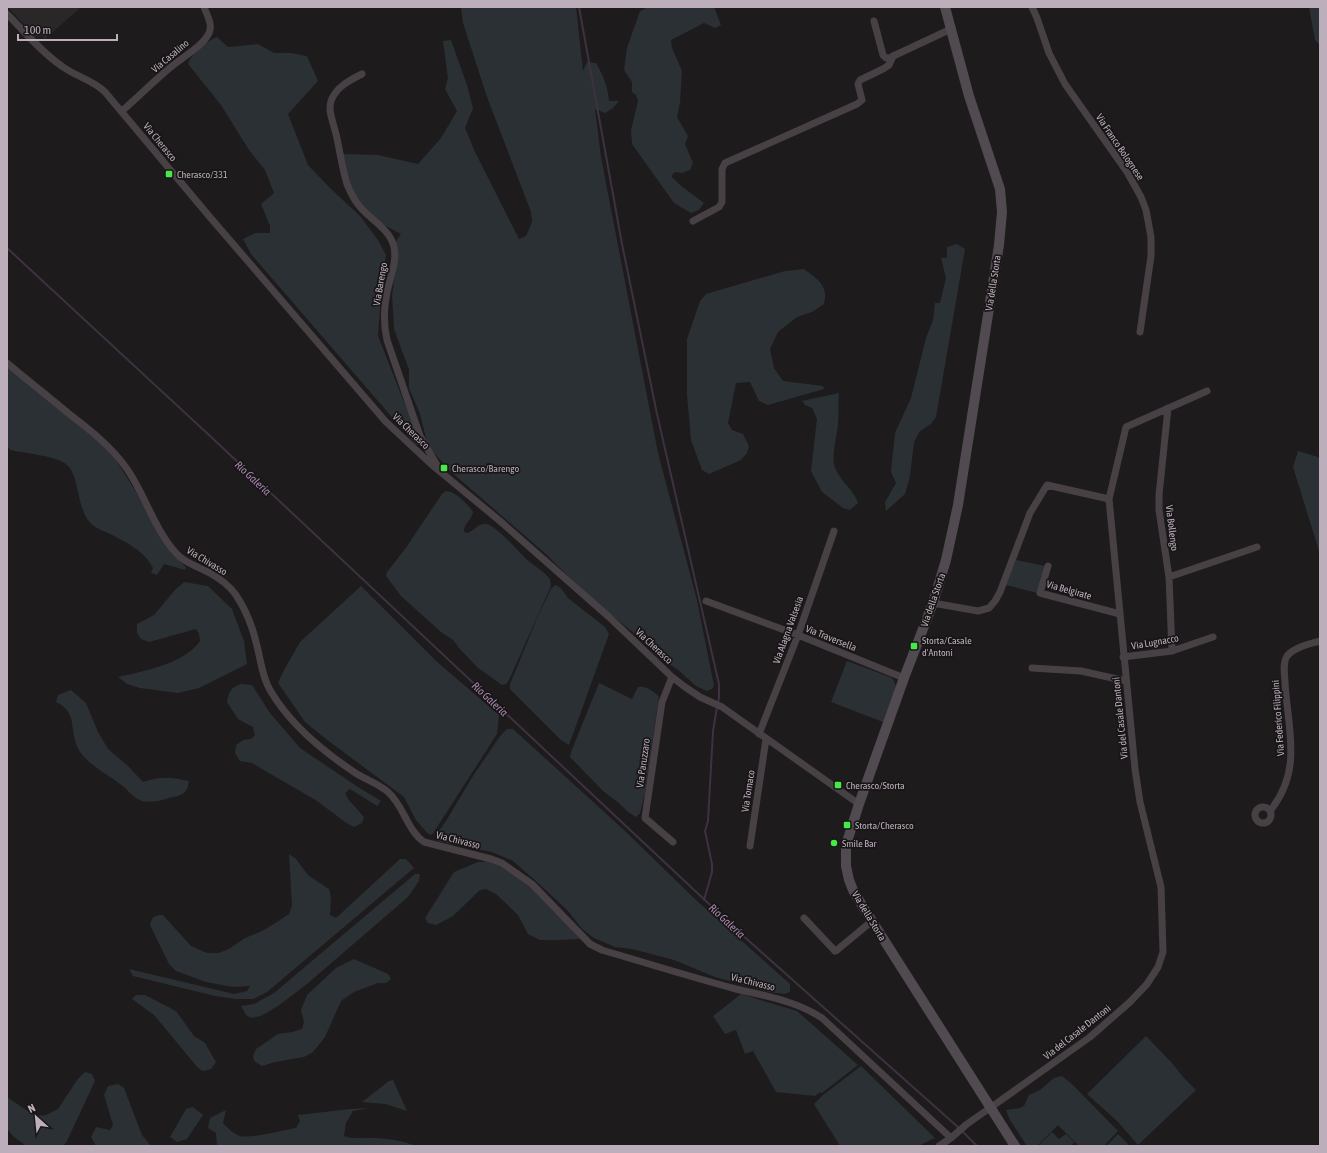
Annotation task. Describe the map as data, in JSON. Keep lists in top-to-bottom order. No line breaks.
{"streets":{"main road":["Via della Storta"],"street":["Via Casalino","Via Cherasco","Via Franco Bolognese","Via Barengo","Via Bollengo","Via Chivasso","Via Belgirate","Via Alagna Valsesia","Via Traversella","Via Lugnacco","Via del Casale Dantoni","Via Federico Filippini","Via Paruzzaro","Via Tornaco"]},"crossings":[["Via Casalino","Via Cherasco"],["Via Cherasco","Via della Storta"],["Via Cherasco","Via Barengo"],["Via Cherasco","Via Alagna Valsesia"],["Via Cherasco","Via Paruzzaro"],["Via Cherasco","Via Tornaco"],["Via della Storta","Via Traversella"],["Via della Storta","Via del Casale Dantoni"],["Via Bollengo","Via Lugnacco"],["Via Bollengo","Via del Casale Dantoni"],["Via Belgirate","Via del Casale Dantoni"],["Via Alagna Valsesia","Via Traversella"],["Via Lugnacco","Via del Casale Dantoni"]],"water":["Rio Galeria"],"places":{"transit":["Cherasco/331","Cherasco/Barengo","Storta/Casale d'Antoni","Cherasco/Storta","Storta/Cherasco"],"other":["Smile Bar"]},"scale_bar":"100 m","north":"top left"}
